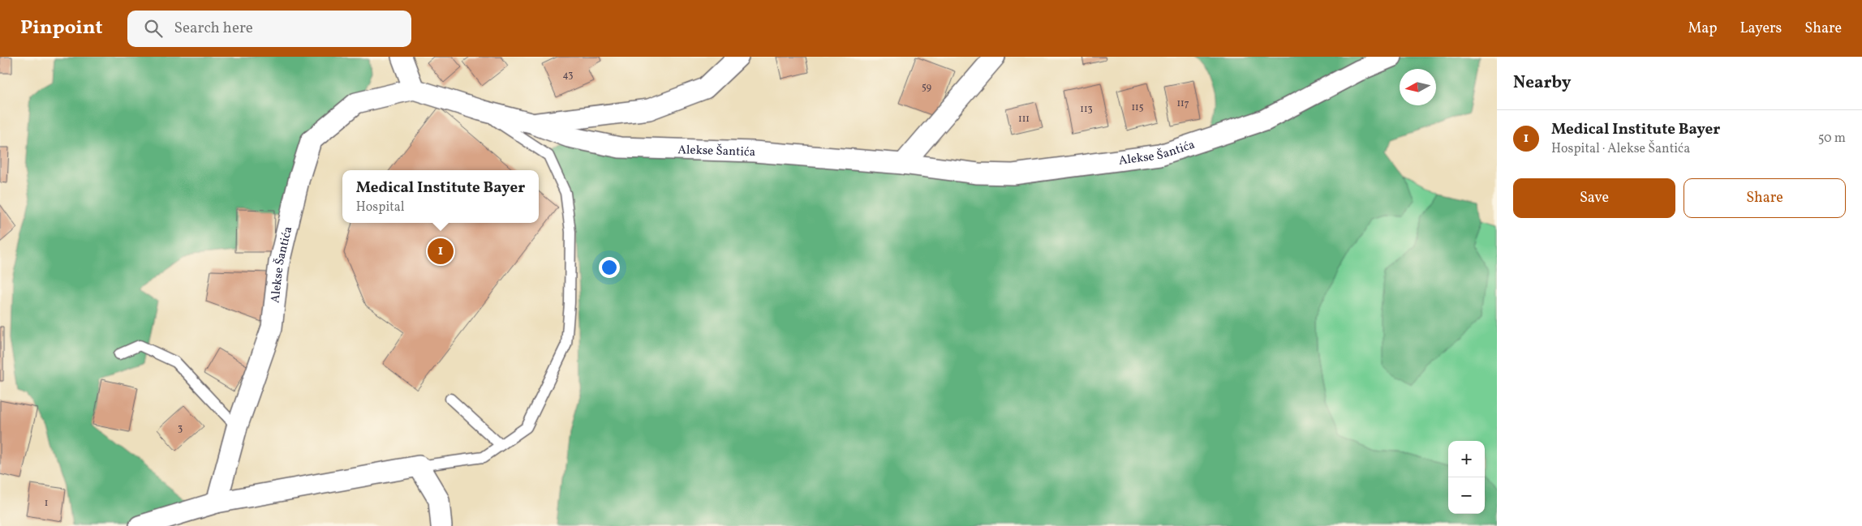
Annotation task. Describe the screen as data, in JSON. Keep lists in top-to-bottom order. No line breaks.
{"streets":{"street":["Alekse Šantića"]},"house_numbers":["43","59","117","115","113","111","3","1"],"north":"left","page":{"header":"Pinpoint","search":"Search here","nav":["Map","Layers","Share"],"heading":"Nearby","list":[{"mark":"1","name":"Medical Institute Bayer","note":"Hospital · Alekse Šantića","value":"50 m"}],"buttons":["Save","Share"],"popup":["Medical Institute Bayer","Hospital"],"pins":"1","map_buttons":["+","−"]}}
